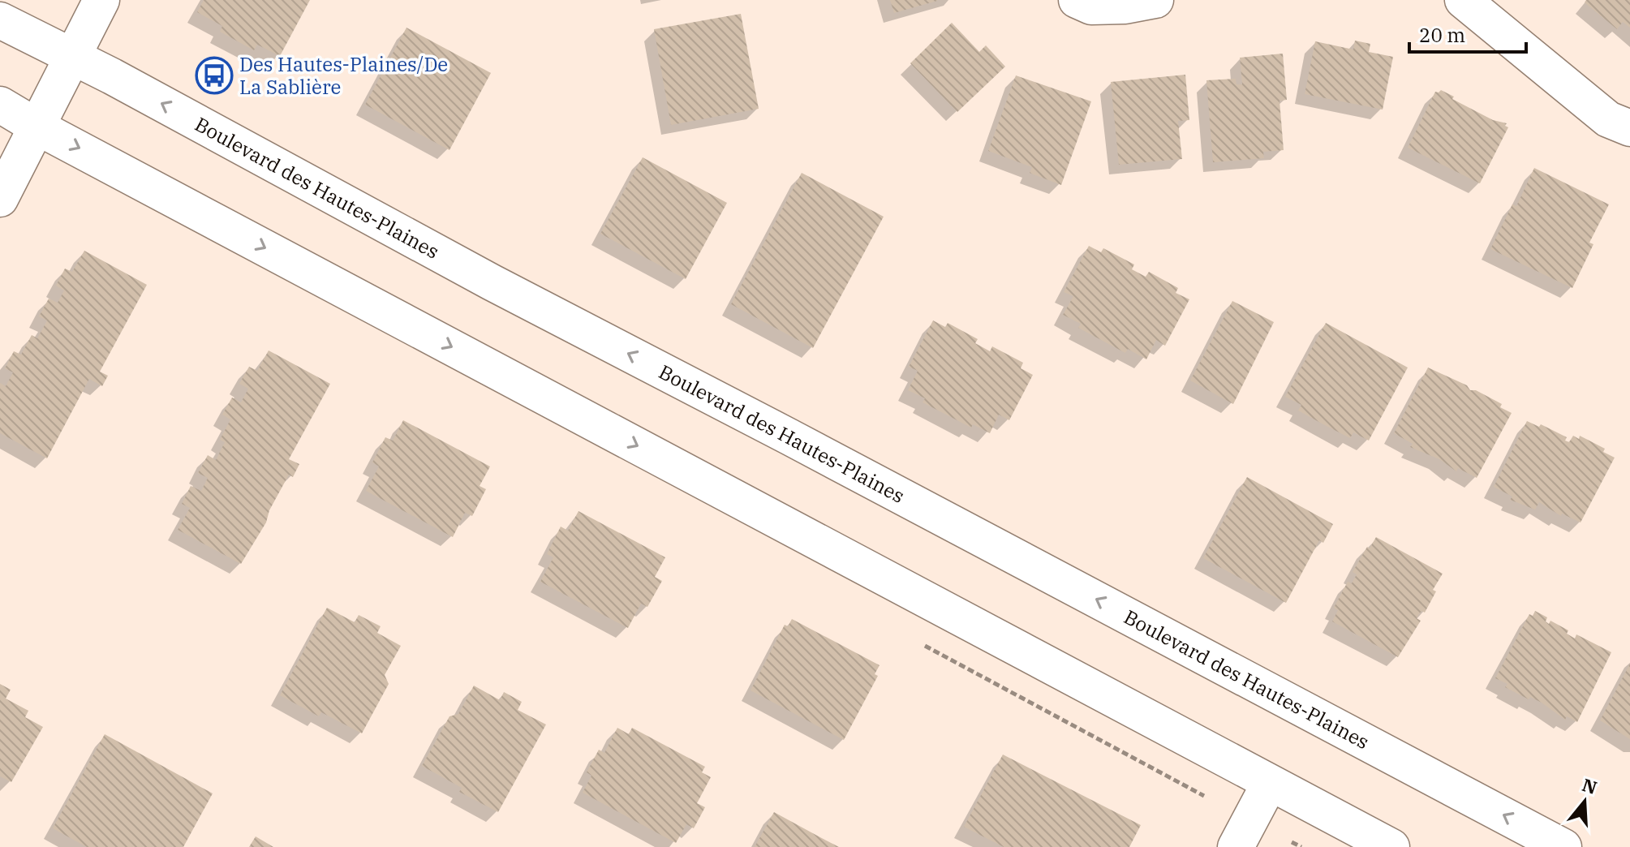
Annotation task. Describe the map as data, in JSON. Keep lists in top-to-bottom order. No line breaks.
{"streets":{"street":["Boulevard des Hautes-Plaines"]},"places":{"bus stop":["Des Hautes-Plaines/De La Sablière"]},"scale_bar":"20 m","north":"top"}
